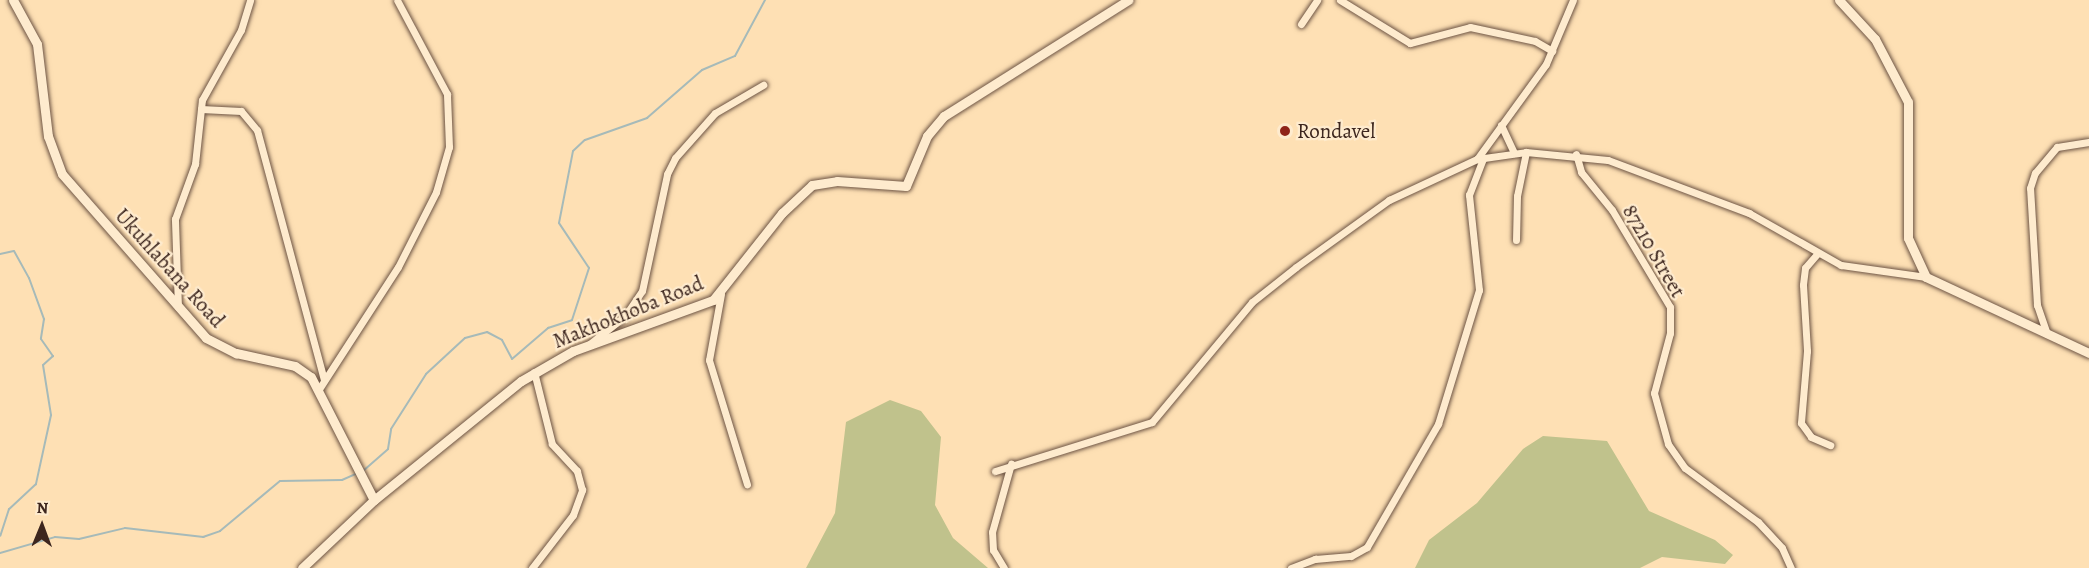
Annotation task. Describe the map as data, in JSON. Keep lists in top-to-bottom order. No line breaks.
{"streets":{"street":["87210 Street","Ukuhlabana Road","Makhokhoba Road"]},"crossings":[["Ukuhlabana Road","Makhokhoba Road"]],"places":["Rondavel"],"north":"top"}
